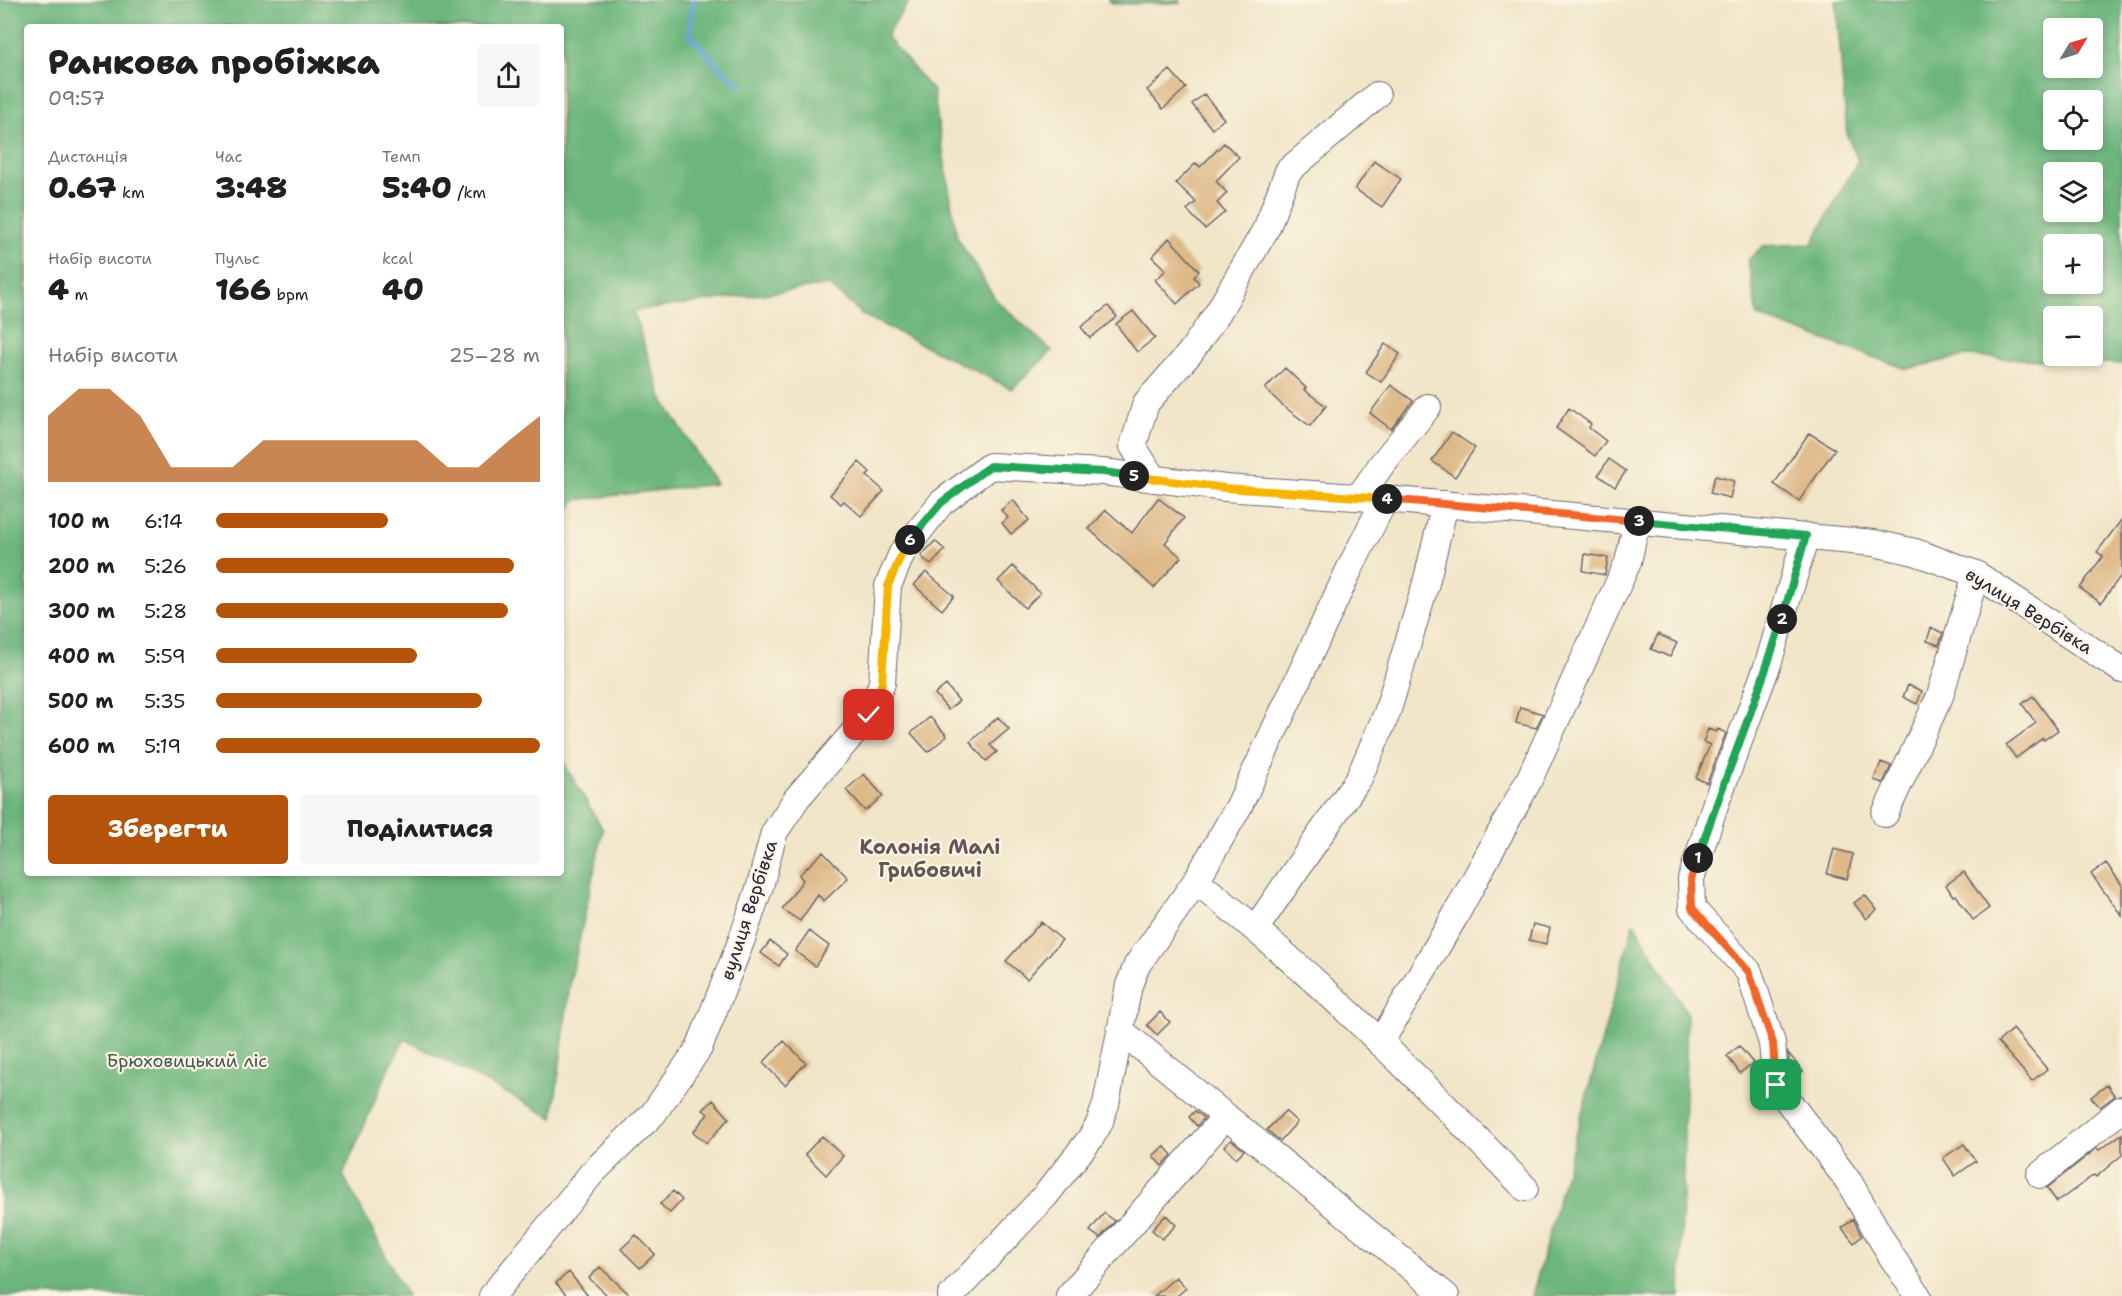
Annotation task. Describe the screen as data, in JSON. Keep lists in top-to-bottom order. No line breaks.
{"streets":{"street":["вулиця Вербівка"]},"districts":["Колонія Малі Грибовичі"],"parks":["Брюховицький ліс"],"north":"top right","page":{"map_buttons":["+","−"],"heading":["Ранкова пробіжка","09:57"],"stats":[["Дистанція","0.67 km"],["Час","3:48"],["Темп","5:40 /km"],["Набір висоти","4 m"],["Пульс","166 bpm"],["kcal","40"]],"chart":["Набір висоти","25–28 m"],"pins":["5","4","3","6","2","1"],"list":[{"name":"100 m","note":"6:14"},{"name":"200 m","note":"5:26"},{"name":"300 m","note":"5:28"},{"name":"400 m","note":"5:59"},{"name":"500 m","note":"5:35"},{"name":"600 m","note":"5:19"}],"buttons":["Зберегти","Поділитися"]}}
